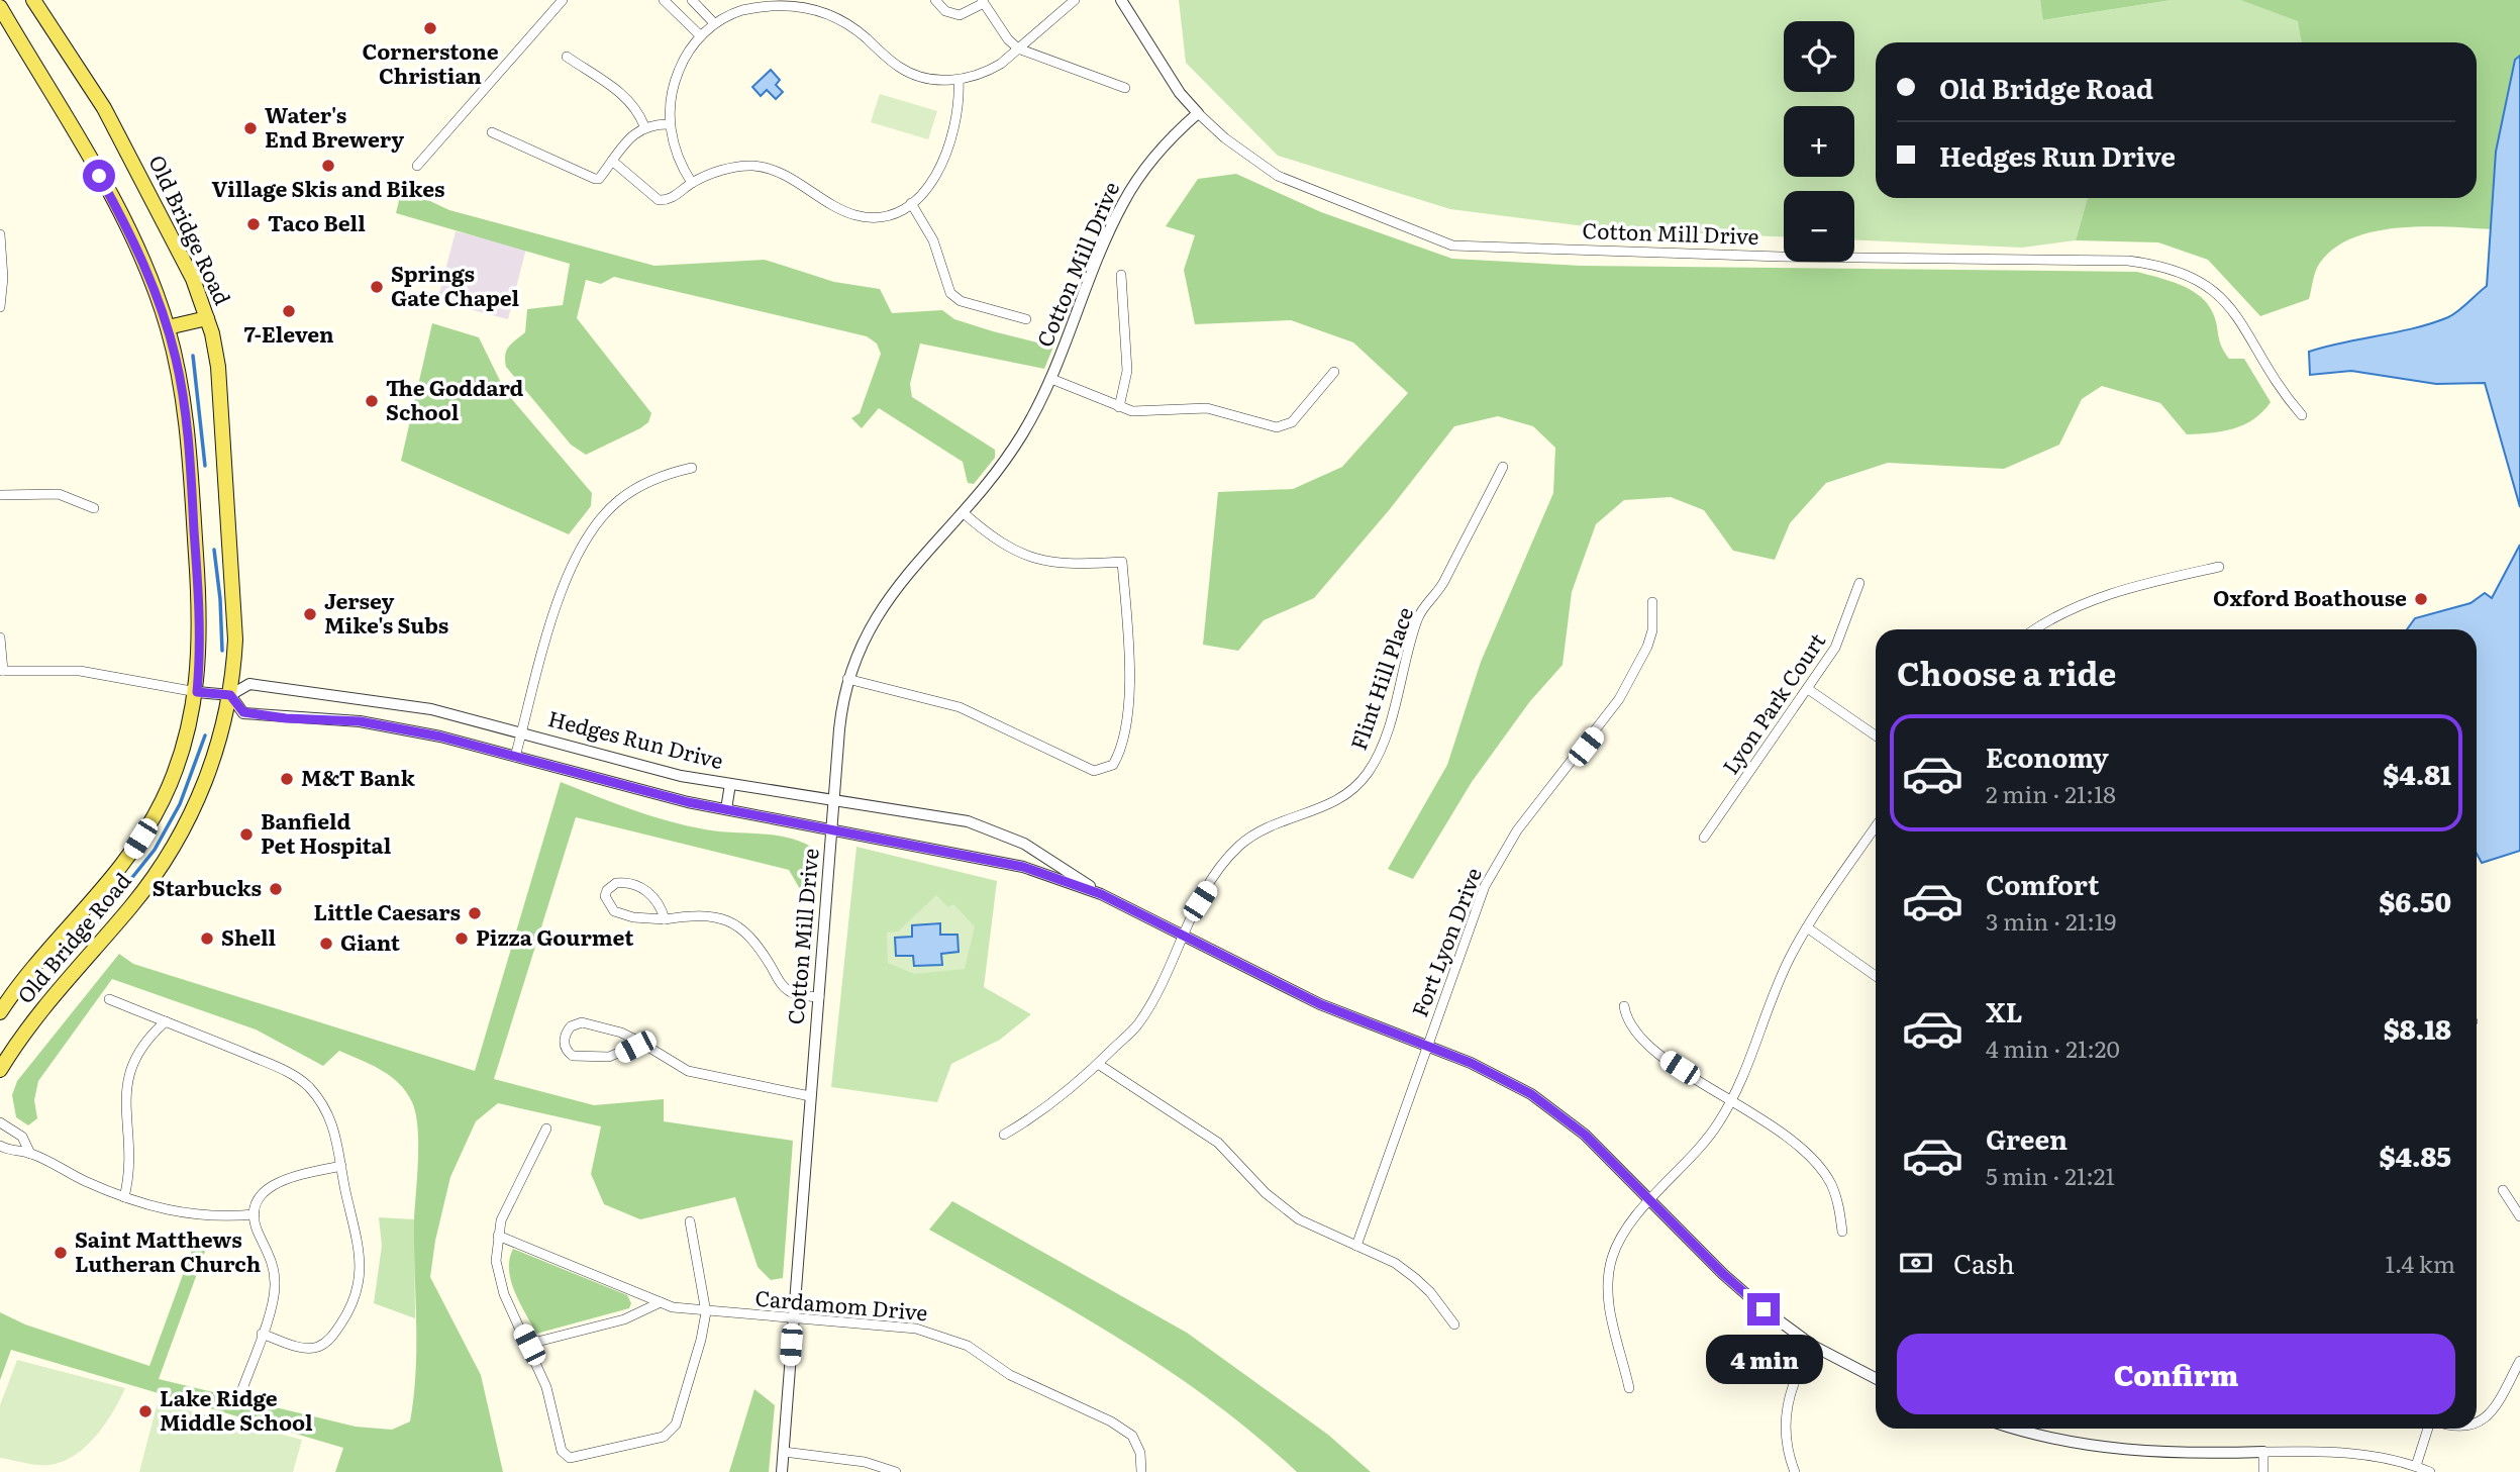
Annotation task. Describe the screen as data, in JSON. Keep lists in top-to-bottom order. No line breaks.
{"streets":{"main road":["Old Bridge Road"],"street":["Cotton Mill Drive","Flint Hill Place","Lyon Park Court","Hedges Run Drive","Fort Lyon Drive","Cardamom Drive"]},"crossings":[["Old Bridge Road","Hedges Run Drive"],["Cotton Mill Drive","Hedges Run Drive"],["Cotton Mill Drive","Cardamom Drive"],["Flint Hill Place","Hedges Run Drive"],["Hedges Run Drive","Fort Lyon Drive"]],"places":["Cornerstone Christian","Water's End Brewery","Village Skis and Bikes","Taco Bell","Springs Gate Chapel","7-Eleven","The Goddard School","Oxford Boathouse","Jersey Mike's Subs","M&T Bank","Banfield Pet Hospital","Starbucks","Little Caesars","Shell","Pizza Gourmet","Giant","Saint Matthews Lutheran Church","Lake Ridge Middle School"],"page":{"map_buttons":["+","−"],"banner":["Old Bridge Road","Hedges Run Drive"],"heading":"Choose a ride","list":[{"name":"Economy","note":"2 min · 21:18","value":"$4.81"},{"name":"Comfort","note":"3 min · 21:19","value":"$6.50"},{"name":"XL","note":"4 min · 21:20","value":"$8.18"},{"name":"Green","note":"5 min · 21:21","value":"$4.85"}],"pay":["Cash","1.4 km"],"buttons":"Confirm","bubble":"4 min"}}
